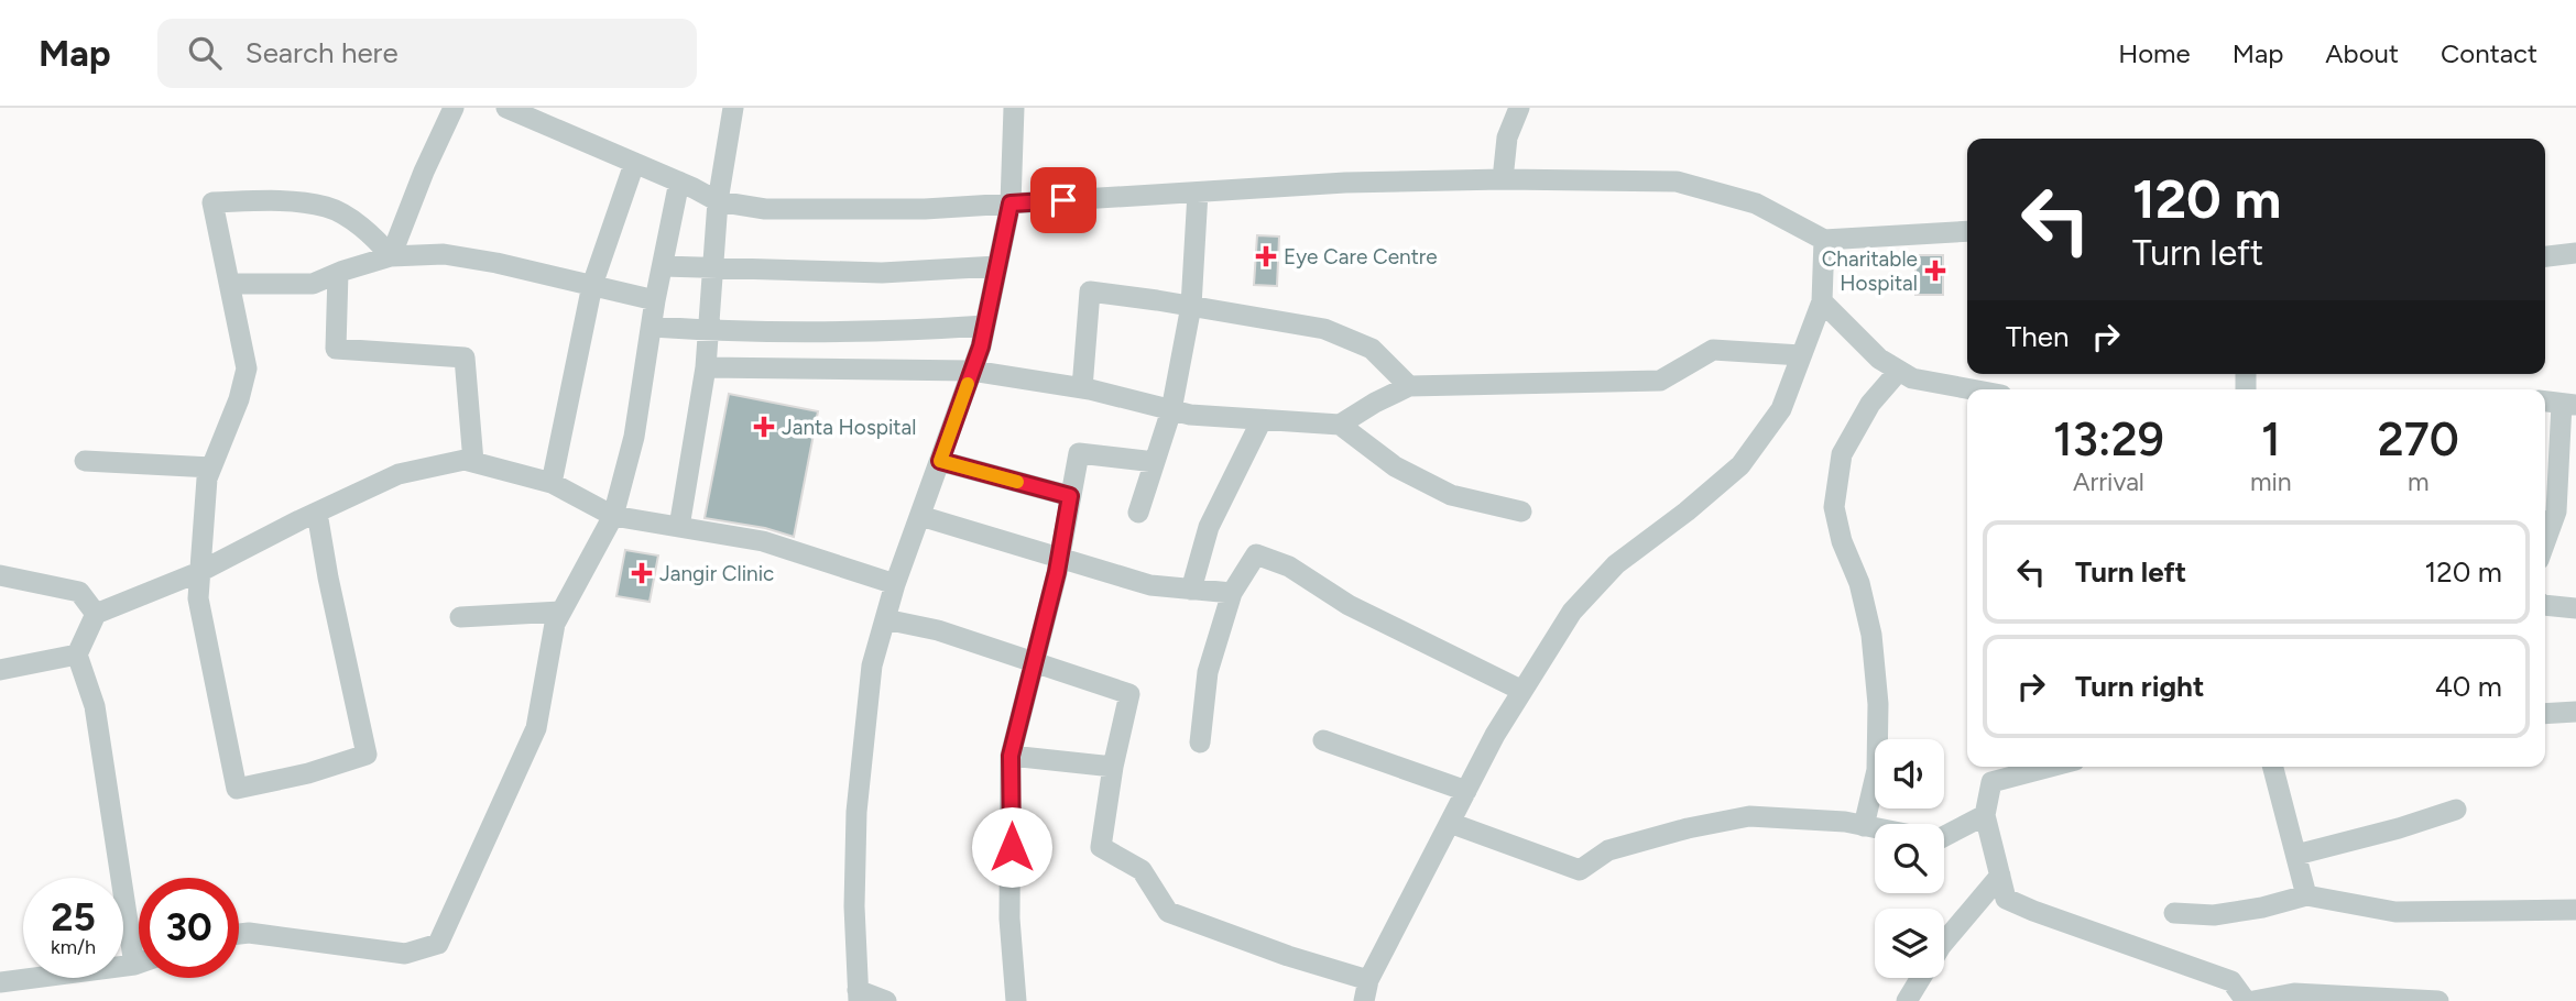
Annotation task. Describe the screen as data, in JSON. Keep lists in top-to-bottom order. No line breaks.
{"places":{"health":["Eye Care Centre","Charitable Hospital","Janta Hospital","Jangir Clinic"]},"page":{"header":"Map","search":"Search here","nav":["Home","Map","About","Contact"],"turn":["120 m","Turn left"],"then":"Then","eta":["13:29","Arrival","1","min","270","m"],"list":[{"name":"Turn left","value":"120 m"},{"name":"Turn right","value":"40 m"}],"speed":"25 km/h","limit":"30"}}
